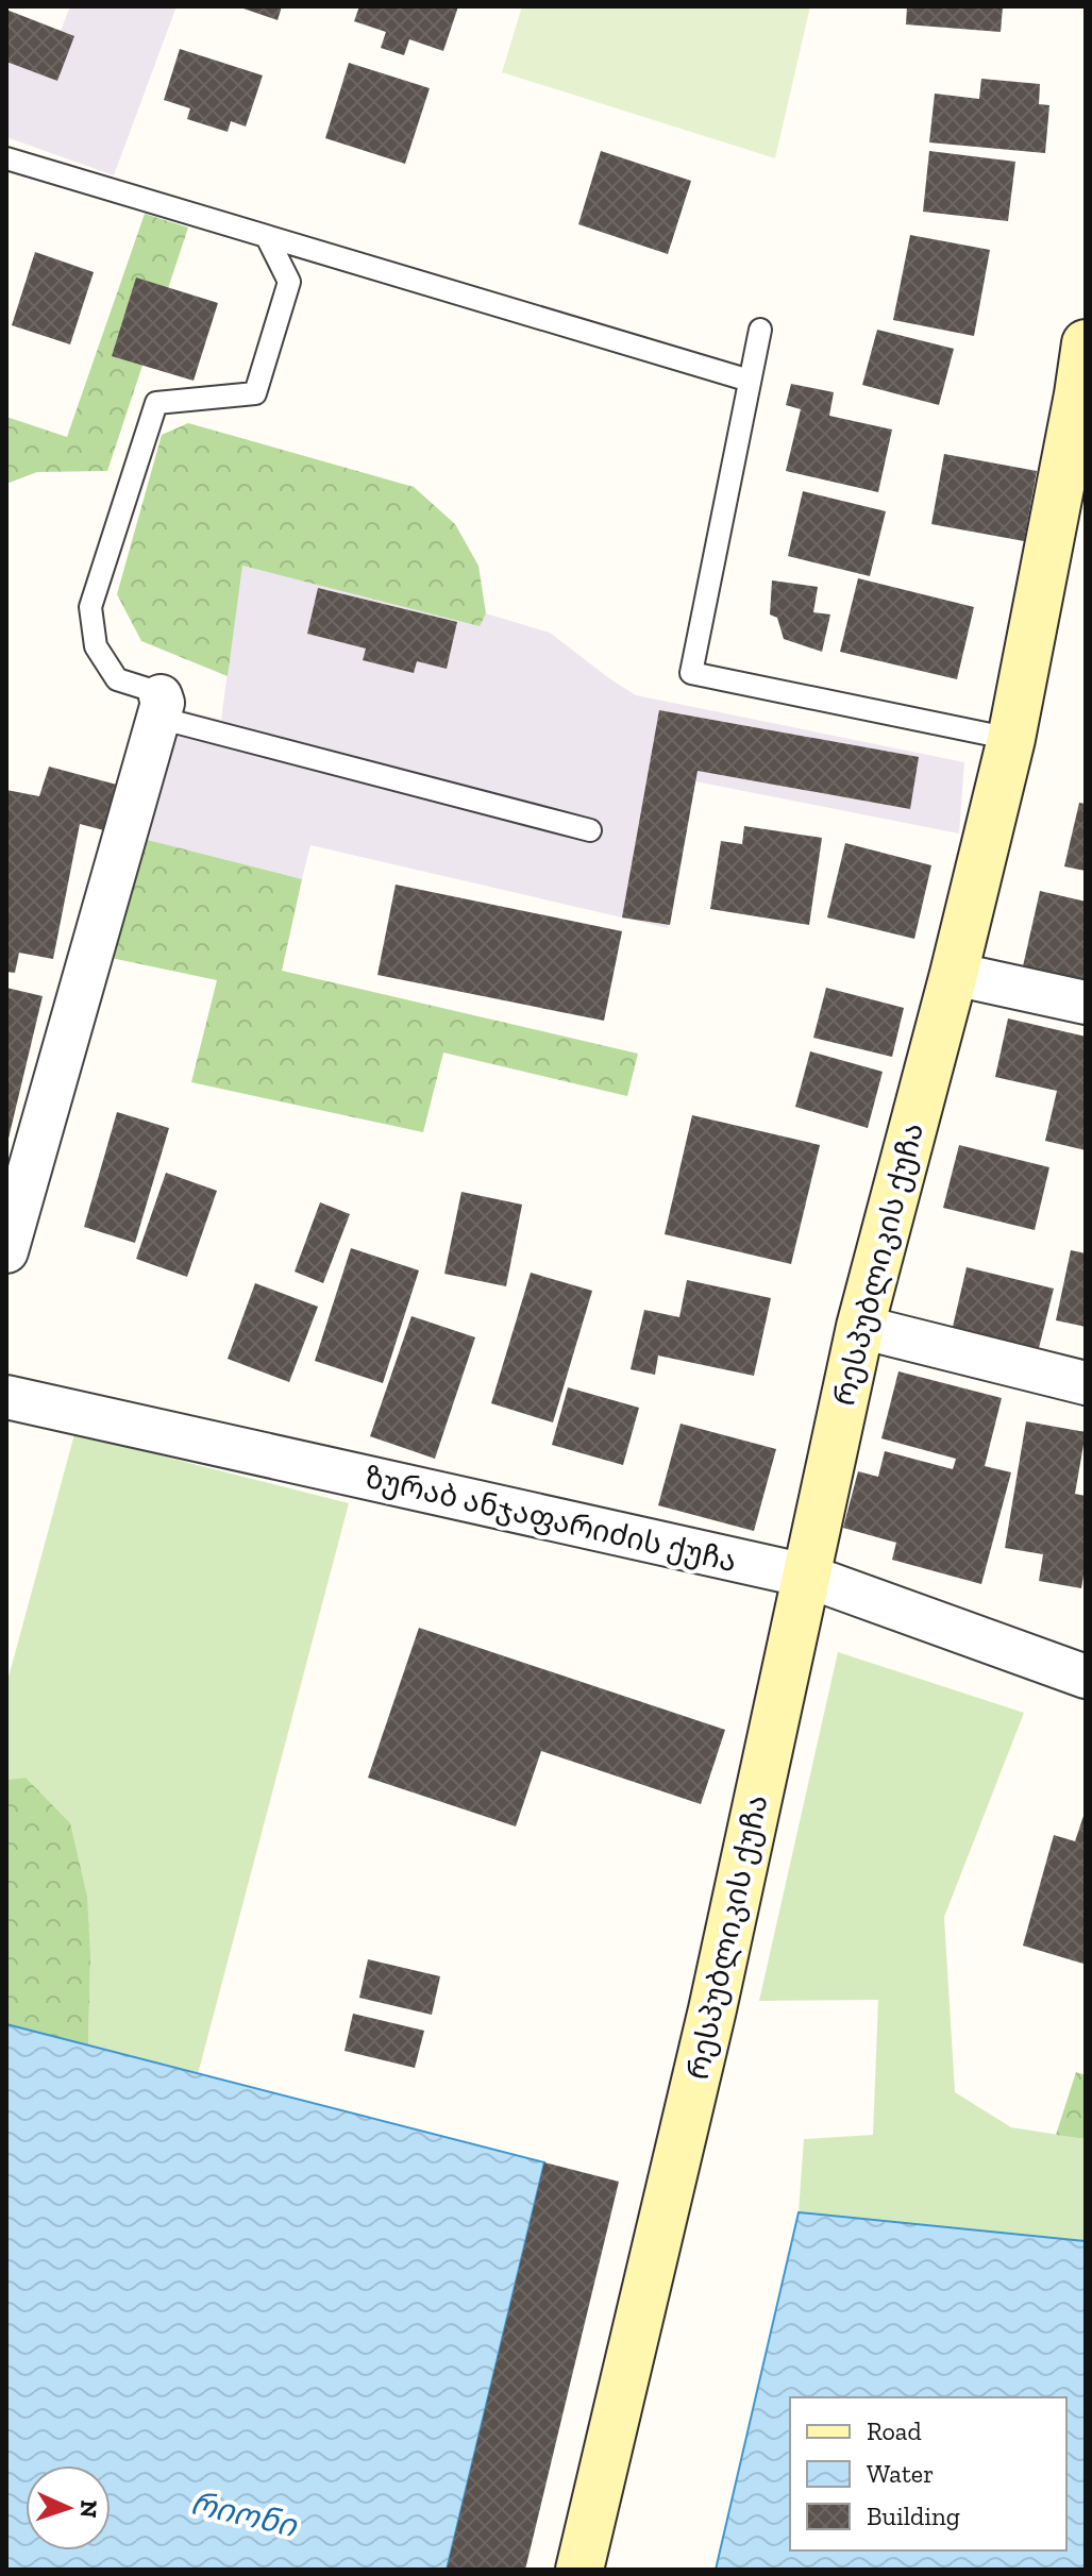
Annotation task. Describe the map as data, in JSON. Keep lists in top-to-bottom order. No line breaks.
{"streets":{"street":["რესპუბლიკის ქუჩა","ზურაბ ანჯაფარიძის ქუჩა"]},"crossings":[["რესპუბლიკის ქუჩა","ზურაბ ანჯაფარიძის ქუჩა"]],"water":["რიონი"],"legend":["Road","Water","Building"],"north":"right"}
